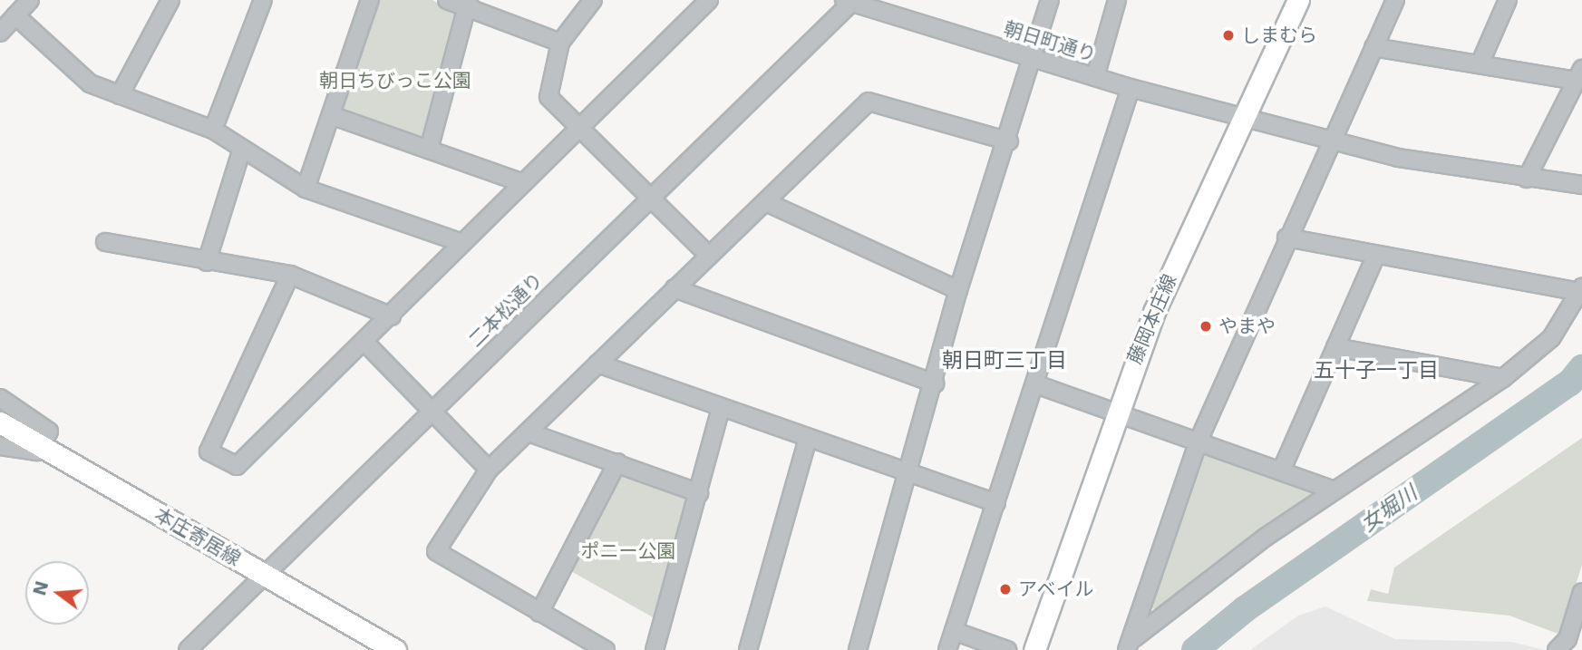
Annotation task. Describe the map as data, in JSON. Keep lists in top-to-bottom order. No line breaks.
{"streets":{"main road":["藤岡本庄線","本庄寄居線"],"street":["朝日町通り","二本松通り"]},"crossings":[["朝日町通り","二本松通り"],["朝日町通り","藤岡本庄線"],["二本松通り","本庄寄居線"]],"districts":["朝日町三丁目","五十子一丁目"],"water":["女堀川"],"parks":["朝日ちびっこ公園","ポニー公園"],"places":["しまむら","やまや","アベイル"],"north":"left"}
